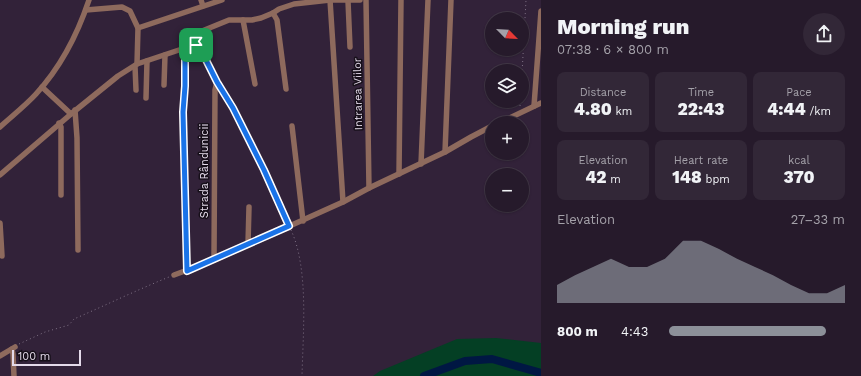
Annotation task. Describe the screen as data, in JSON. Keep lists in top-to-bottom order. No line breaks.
{"streets":{"street":["Intrarea Viilor","Strada Rândunicii"]},"scale_bar":"100 m","north":"bottom right","page":{"heading":["Morning run","07:38 · 6 × 800 m"],"map_buttons":["+","−"],"stats":[["Distance","4.80 km"],["Time","22:43"],["Pace","4:44 /km"],["Elevation","42 m"],["Heart rate","148 bpm"],["kcal","370"]],"chart":["Elevation","27–33 m"],"list":[{"name":"800 m","note":"4:43"}],"scale":"100 m"}}
